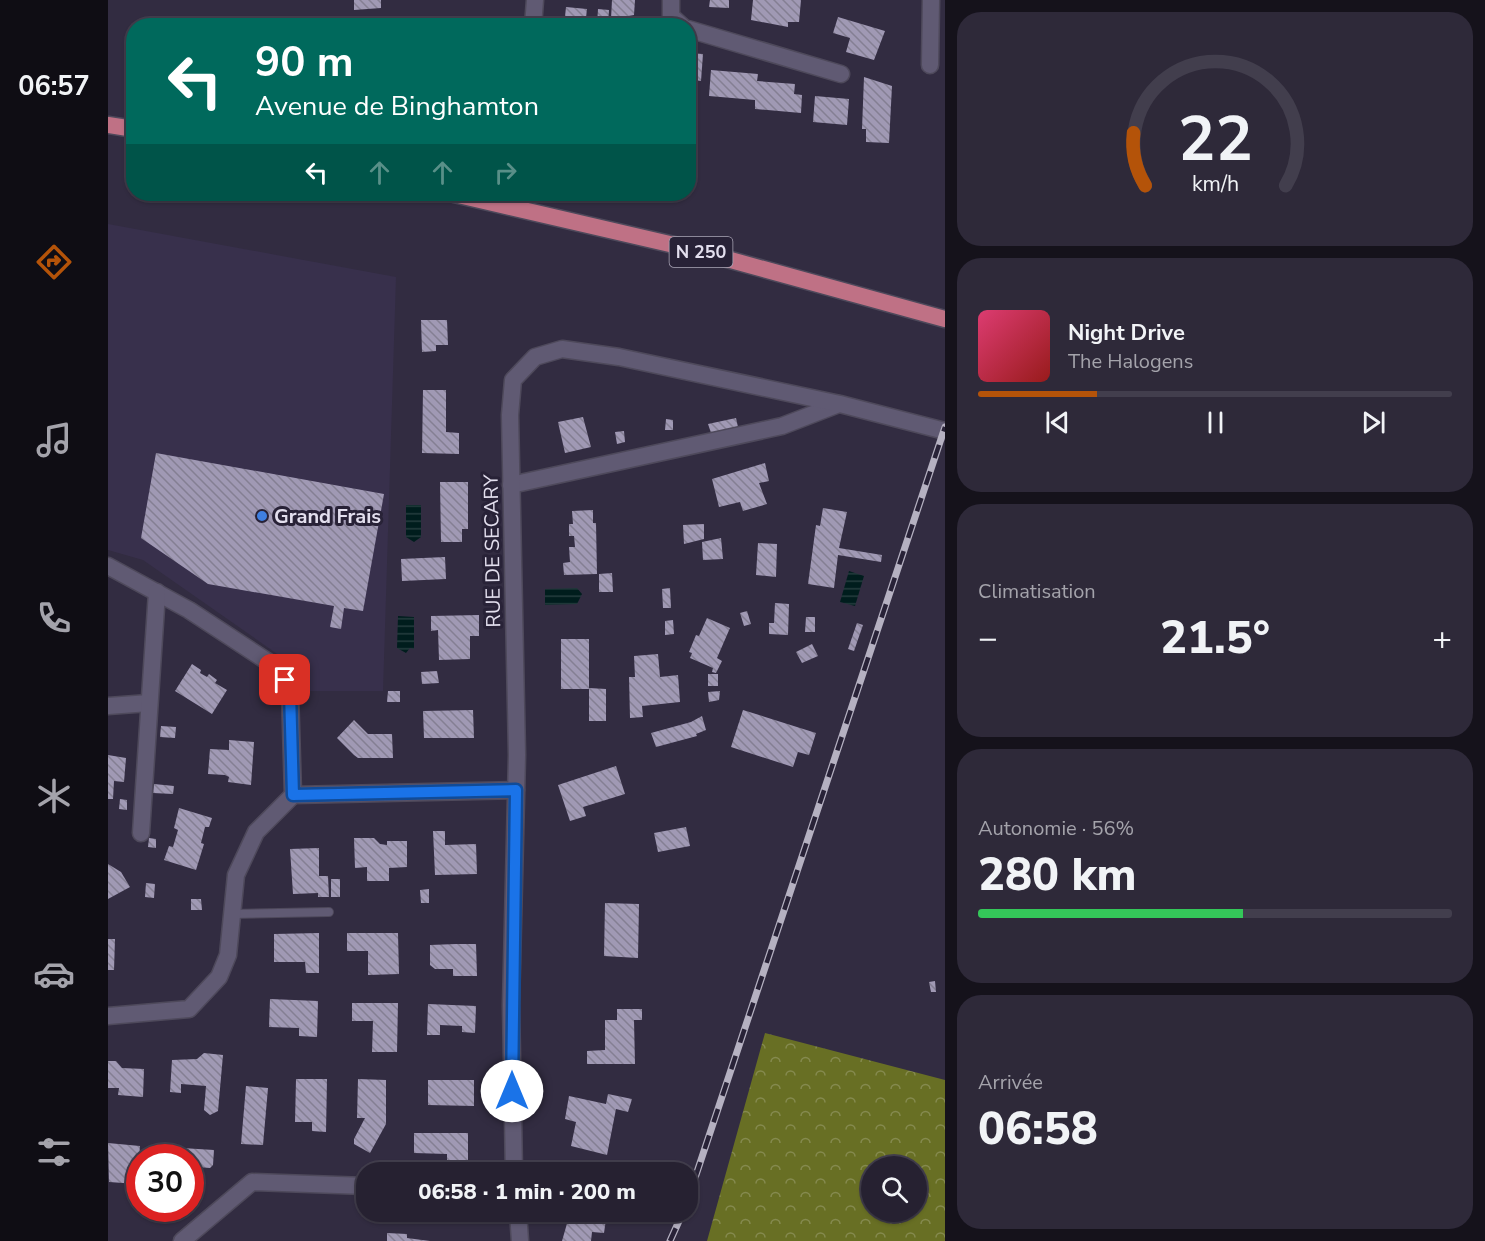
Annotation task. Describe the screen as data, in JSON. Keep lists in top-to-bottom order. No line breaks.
{"streets":{"main road":["N 250"],"street":["RUE DE SECARY"]},"places":["Grand Frais"],"page":{"tabs":"06:57","turn":["90 m","Avenue de Binghamton"],"song":["Night Drive","The Halogens"],"tile":["Climatisation",["Autonomie · 56%","280 km"],["Arrivée","06:58"]],"heat":["−","21.5°","+"],"limit":"30","trip":"06:58 · 1 min · 200 m","gauge":["22","km/h"]}}
